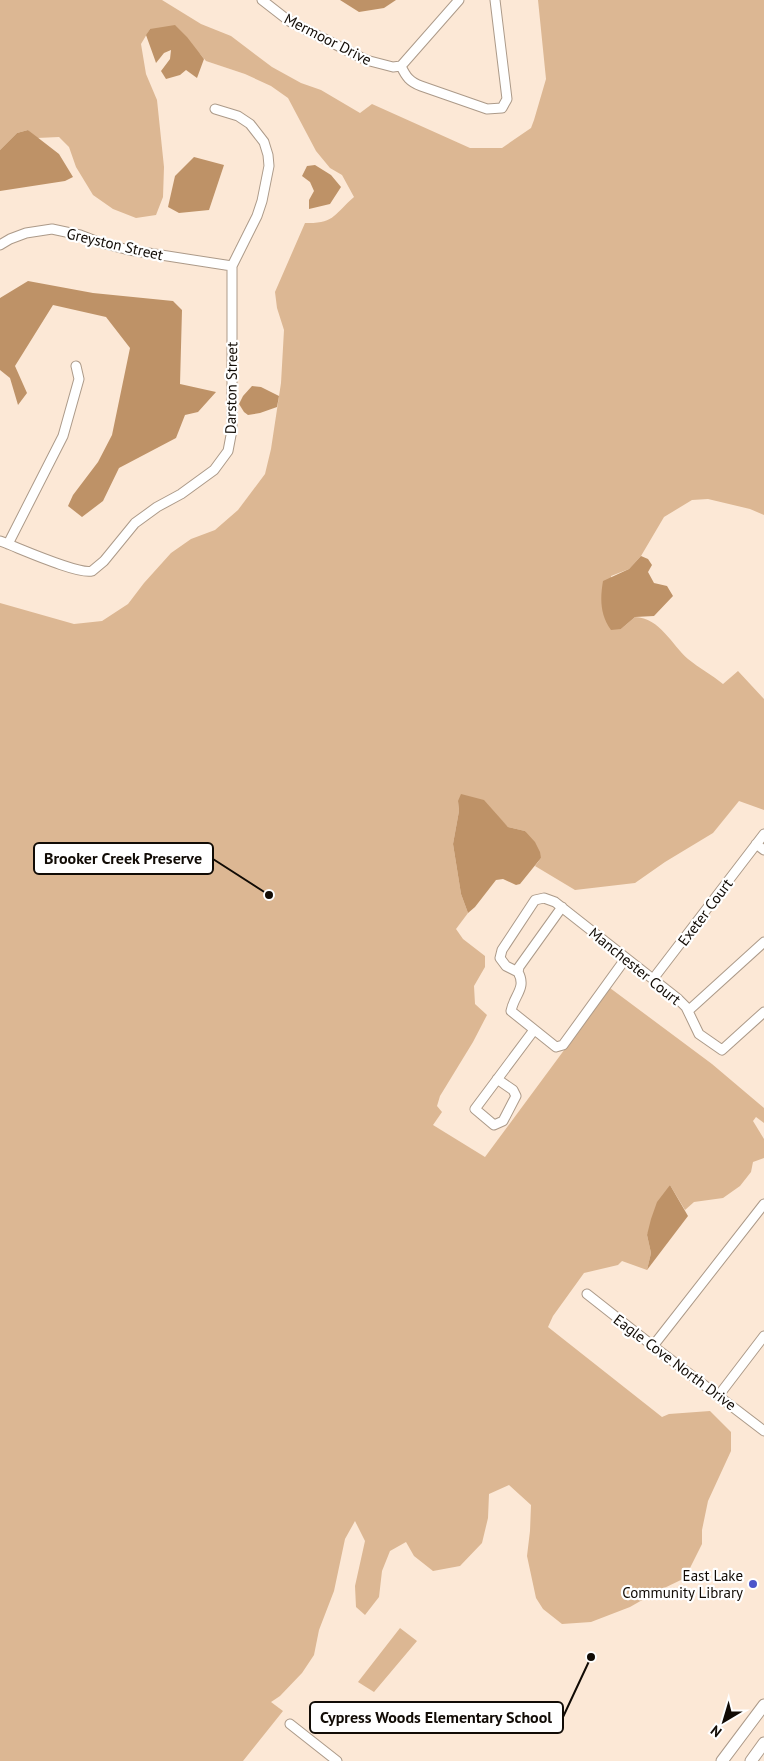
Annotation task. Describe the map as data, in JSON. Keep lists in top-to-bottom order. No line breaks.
{"streets":{"street":["Mermoor Drive","Greyston Street","Darston Street","Exeter Court","Manchester Court","Eagle Cove North Drive"]},"crossings":[["Greyston Street","Darston Street"],["Exeter Court","Manchester Court"]],"places":["Brooker Creek Preserve","East Lake Community Library","Cypress Woods Elementary School"],"north":"bottom left"}
